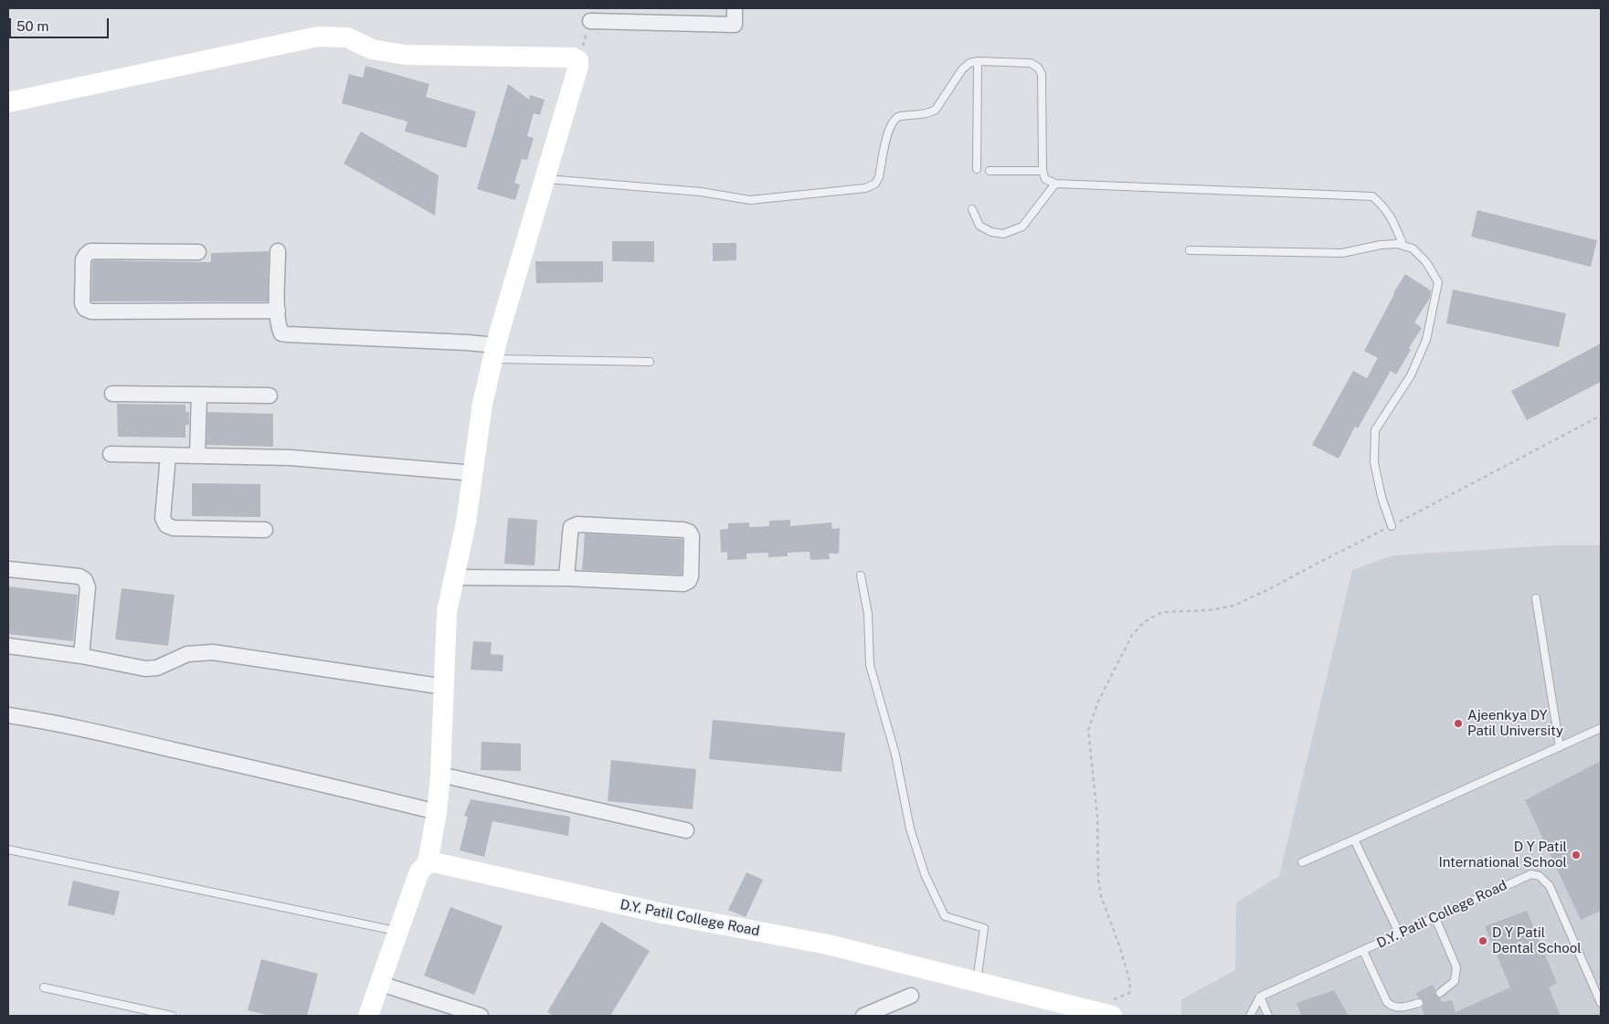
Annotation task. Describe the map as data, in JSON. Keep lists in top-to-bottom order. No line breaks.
{"streets":{"street":["D.Y. Patil College Road"]},"places":["Ajeenkya DY Patil University","D Y Patil International School","D Y Patil Dental School"],"scale_bar":"50 m"}
